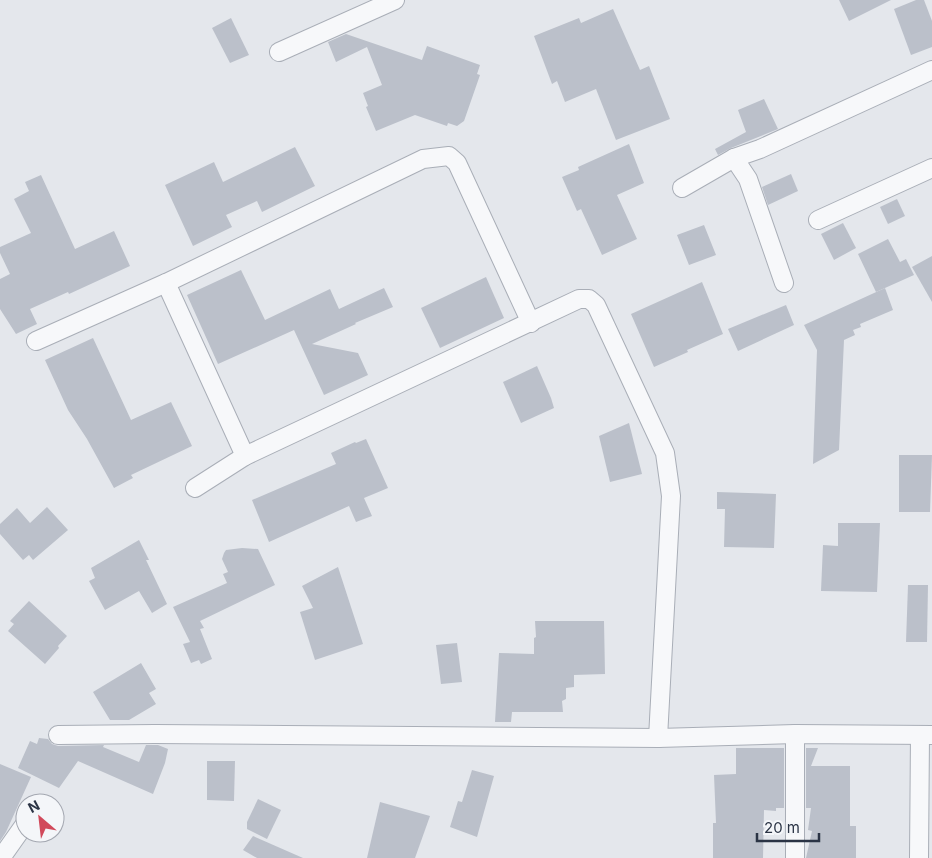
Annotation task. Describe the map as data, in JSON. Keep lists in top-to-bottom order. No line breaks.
{"scale_bar":"20 m","north":"top left"}
